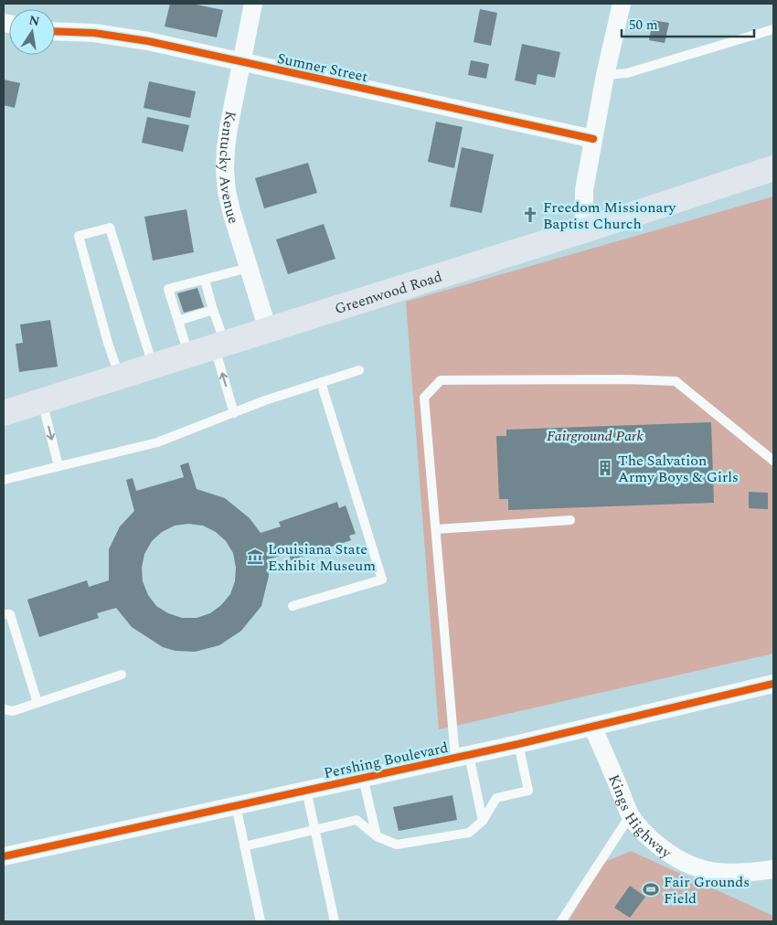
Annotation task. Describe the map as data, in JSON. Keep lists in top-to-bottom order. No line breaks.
{"streets":{"main road":["Greenwood Road"],"street":["Sumner Street","Kentucky Avenue","Pershing Boulevard","Kings Highway"]},"crossings":[["Sumner Street","Kentucky Avenue"],["Kentucky Avenue","Greenwood Road"],["Pershing Boulevard","Kings Highway"]],"parks":["Fairground Park"],"places":{"church":["Freedom Missionary Baptist Church"],"building":["The Salvation Army Boys & Girls"],"museum":["Louisiana State Exhibit Museum"],"sports":["Fair Grounds Field"]},"scale_bar":"50 m","north":"top"}
